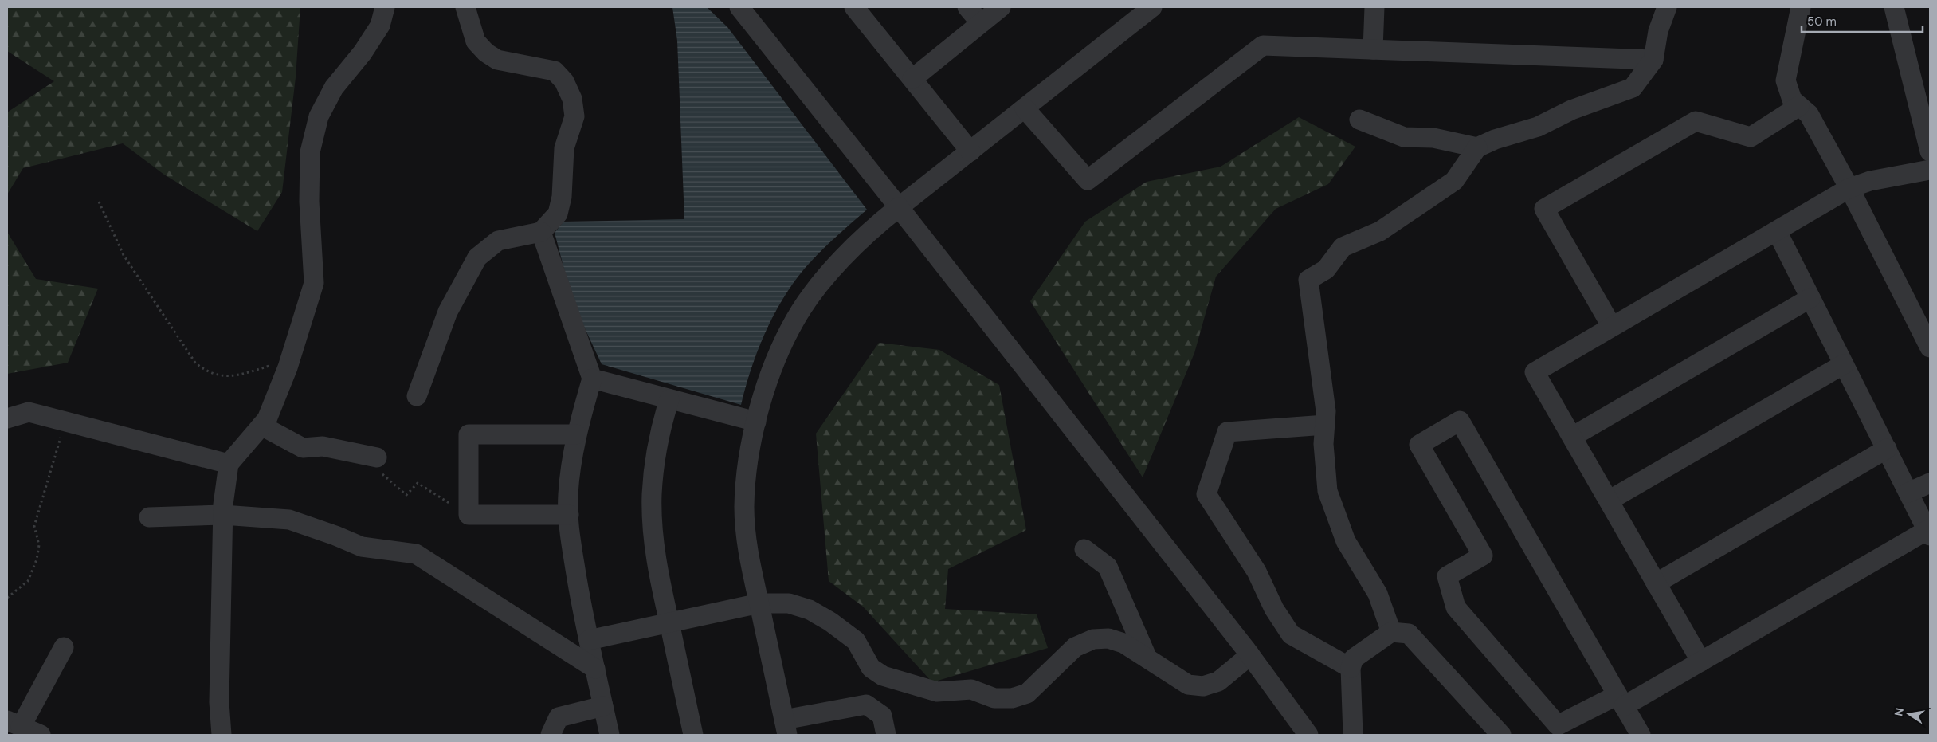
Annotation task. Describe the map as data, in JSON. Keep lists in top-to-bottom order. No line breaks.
{"scale_bar":"50 m","north":"left"}
